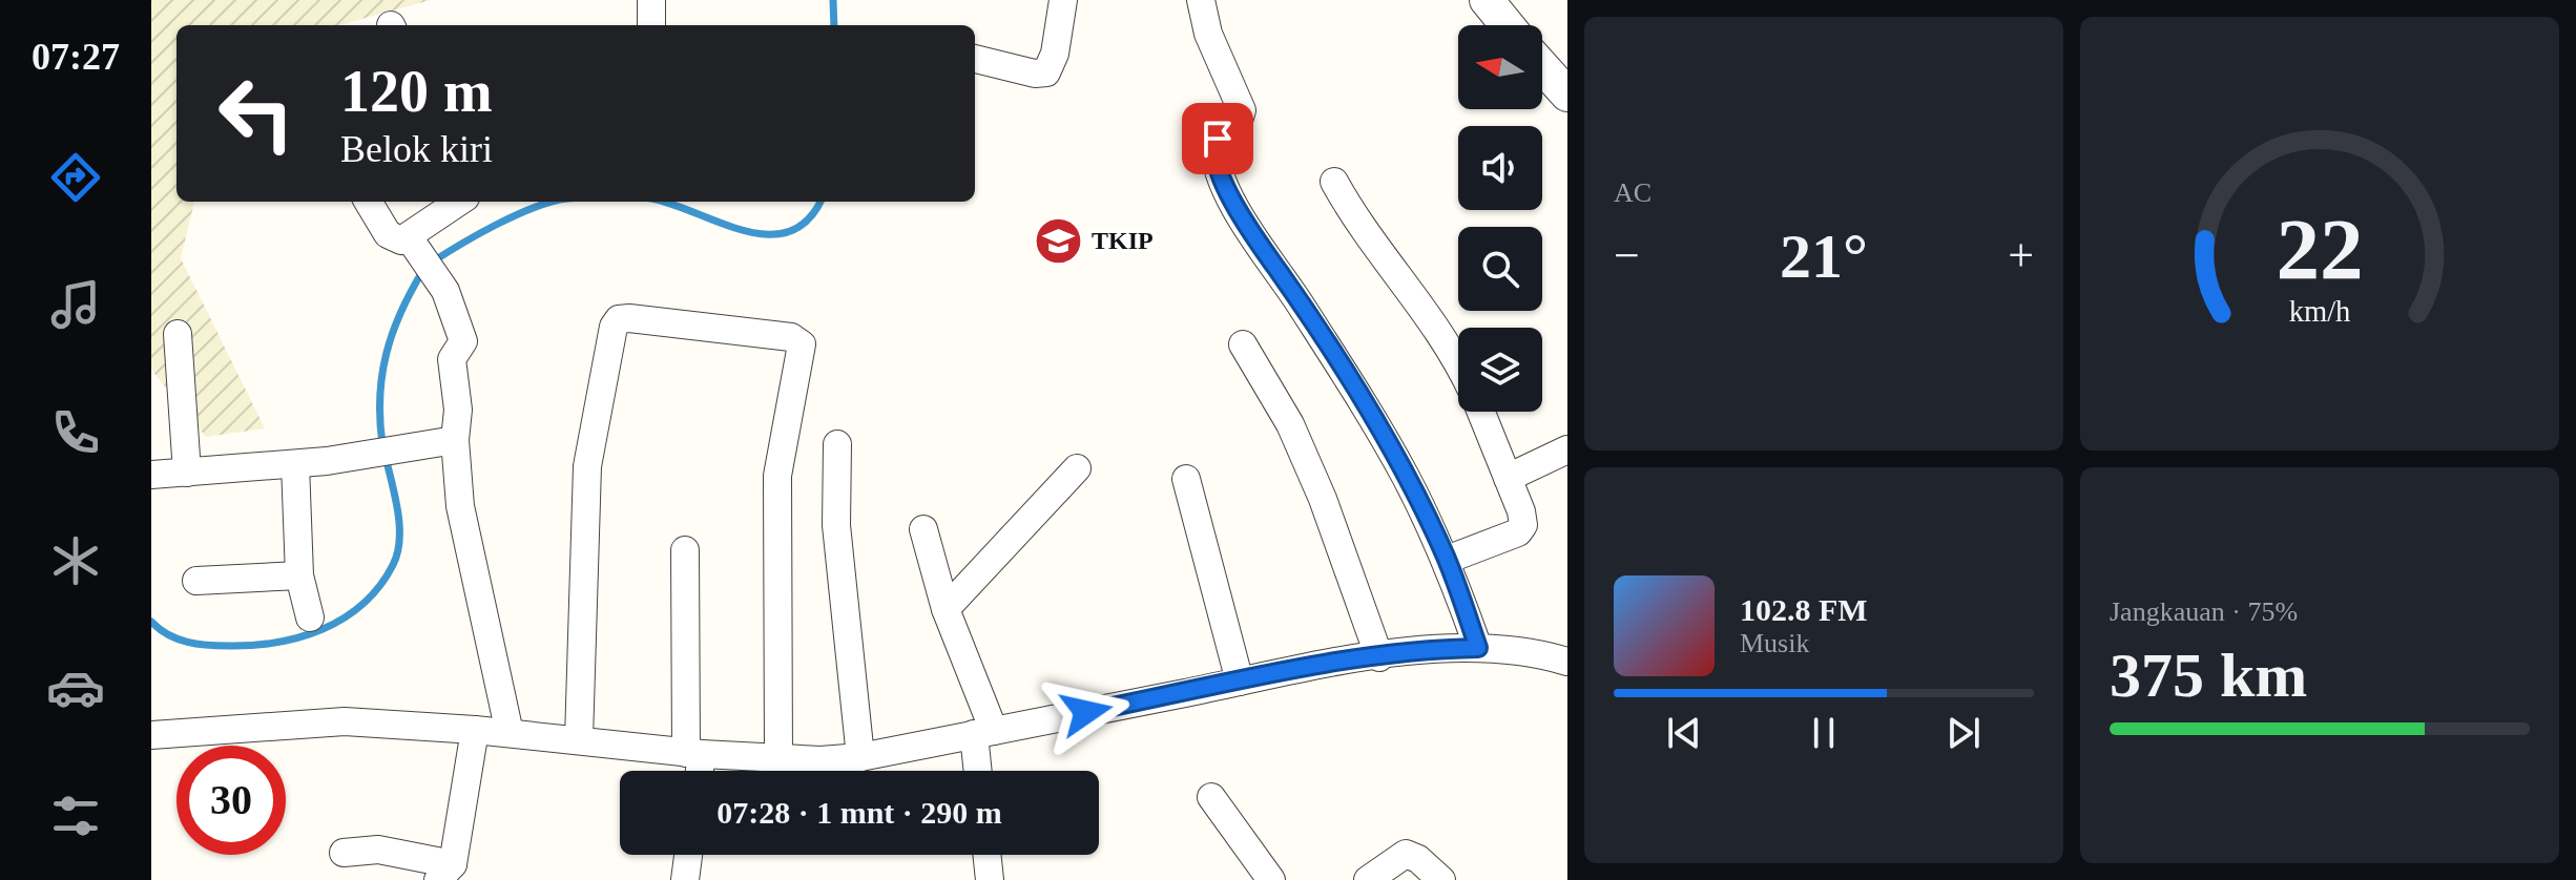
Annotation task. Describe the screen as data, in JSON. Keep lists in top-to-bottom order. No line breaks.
{"places":{"school or university":["TKIP"]},"north":"left","page":{"tabs":"07:27","tile":["AC",["Jangkauan · 75%","375 km"]],"turn":["120 m","Belok kiri"],"heat":["−","21°","+"],"song":["102.8 FM","Musik"],"limit":"30","trip":"07:28 · 1 mnt · 290 m","gauge":["22","km/h"]}}
